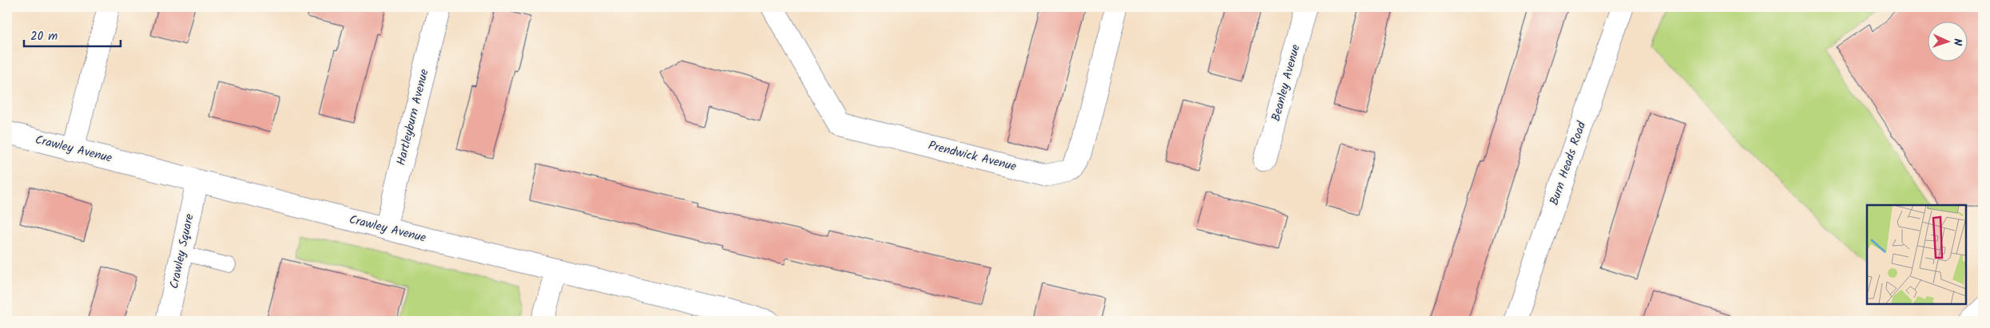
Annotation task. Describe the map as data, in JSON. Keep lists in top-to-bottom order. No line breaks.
{"streets":{"street":["Beanley Avenue","Hartleyburn Avenue","Crawley Avenue","Prendwick Avenue","Burn Heads Road","Crawley Square"]},"crossings":[["Hartleyburn Avenue","Crawley Avenue"],["Crawley Avenue","Crawley Square"]],"scale_bar":"20 m","north":"right"}
